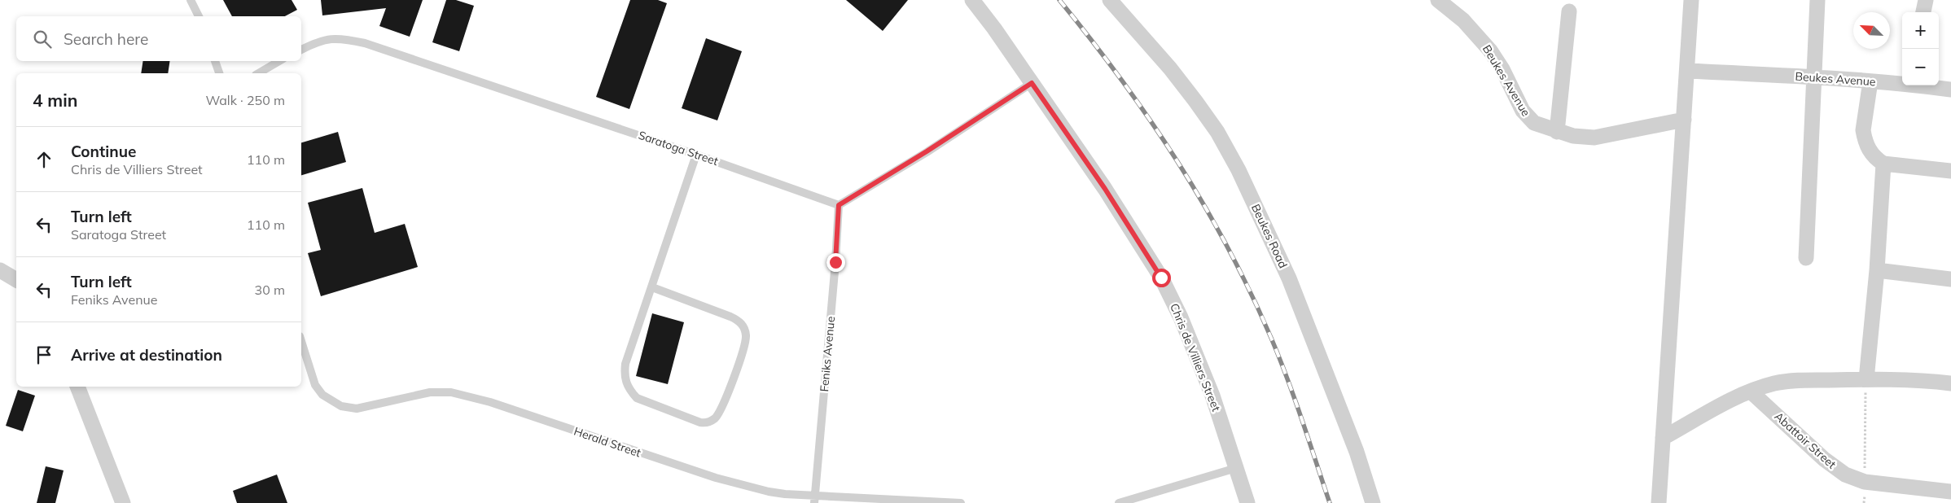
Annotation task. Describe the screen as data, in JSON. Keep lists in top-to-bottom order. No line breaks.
{"streets":{"street":["Beukes Avenue","Beukes Road","Chris de Villiers Street","Abattoir Street"],"lane":["Saratoga Street","Feniks Avenue","Herald Street"]},"crossings":[["Saratoga Street","Feniks Avenue"],["Feniks Avenue","Herald Street"]],"north":"top left","page":{"map_buttons":["+","−"],"search":"Search here","heading":["4 min","Walk · 250 m"],"list":[["Continue","Chris de Villiers Street","110 m"],["Turn left","Saratoga Street","110 m"],["Turn left","Feniks Avenue","30 m"],"Arrive at destination"]}}
